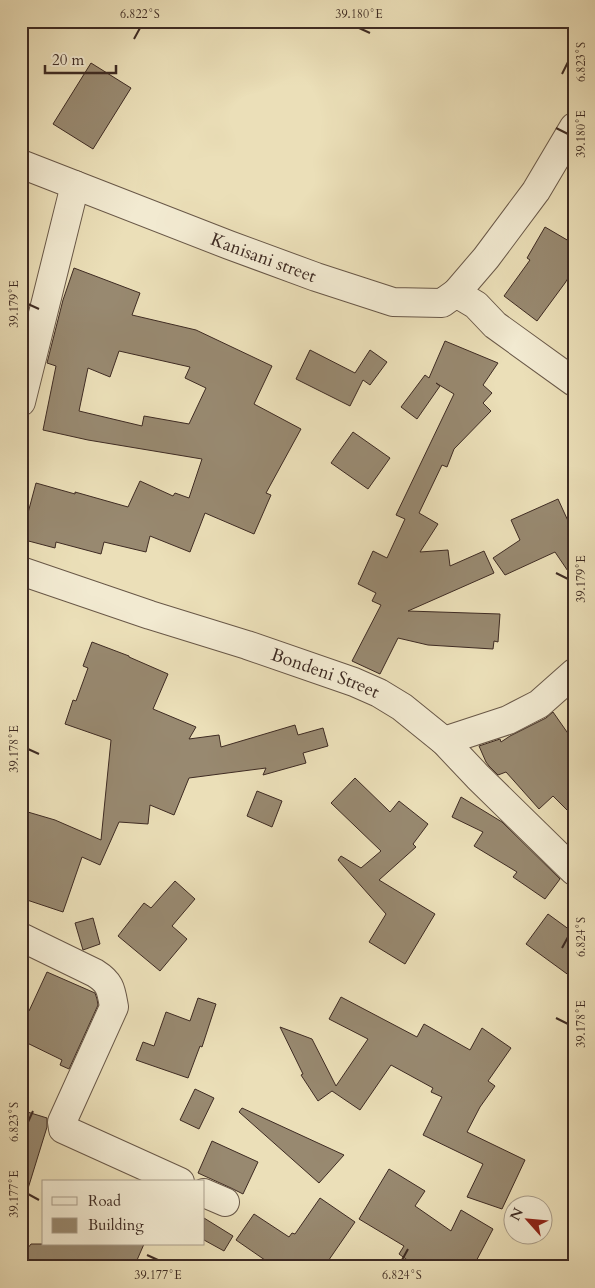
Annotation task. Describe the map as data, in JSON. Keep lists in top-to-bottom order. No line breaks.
{"streets":{"street":["Kanisani street","Bondeni Street"]},"legend":["Road","Building"],"scale_bar":"20 m","north":"top left","coordinates":["6.822°S","39.180°E","6.823°S","39.179°E","39.178°E","6.824°S","39.177°E"]}
